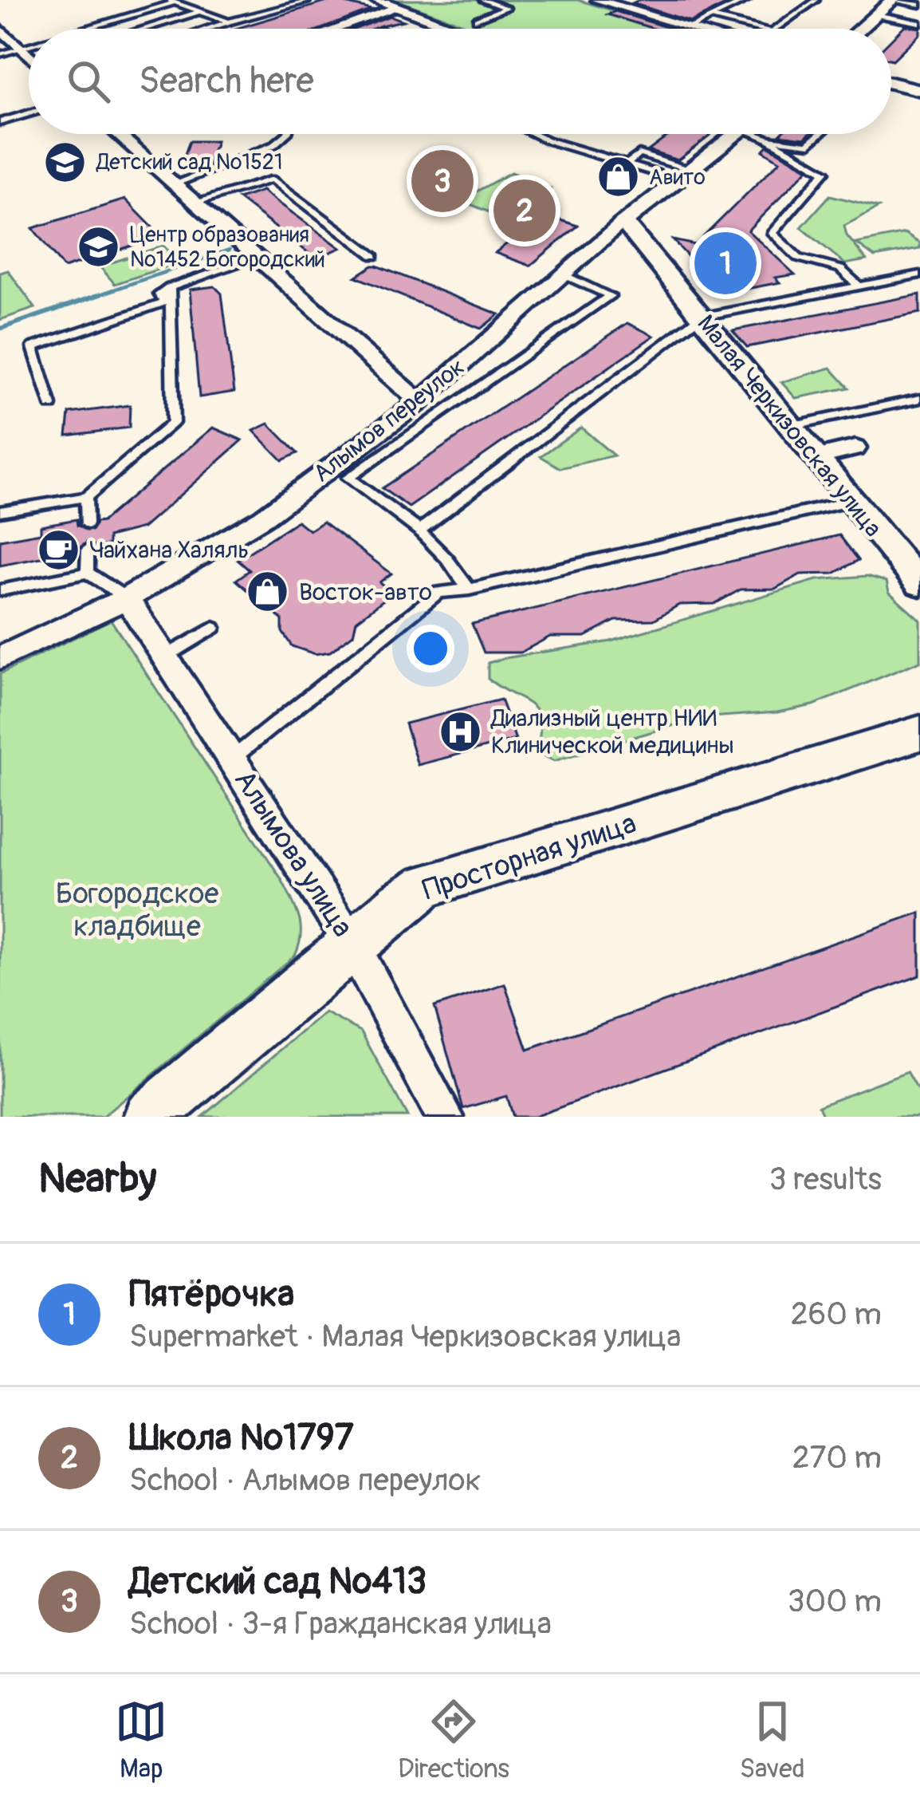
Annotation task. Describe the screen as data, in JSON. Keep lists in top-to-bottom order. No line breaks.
{"streets":{"main road":["Просторная улица"],"street":["Алымов переулок","Малая Черкизовская улица","Алымова улица"]},"crossings":[["Алымов переулок","Малая Черкизовская улица"],["Алымов переулок","Алымова улица"],["Алымова улица","Просторная улица"]],"parks":["Богородское кладбище"],"places":{"school or university":["Детский сад №1521","Центр образования №1452 Богородский"],"shop":["Авито","Восток-авто"],"cafe":["Чайхана Халяль"],"hospital":["Диализный центр НИИ Клинической медицины"]},"page":{"search":"Search here","pins":["3","2","1"],"heading":["Nearby","3 results"],"list":[{"mark":"1","name":"Пятёрочка","note":"Supermarket · Малая Черкизовская улица","value":"260 m"},{"mark":"2","name":"Школа №1797","note":"School · Алымов переулок","value":"270 m"},{"mark":"3","name":"Детский сад №413","note":"School · 3-я Гражданская улица","value":"300 m"}],"nav":["Map","Directions","Saved"]}}
